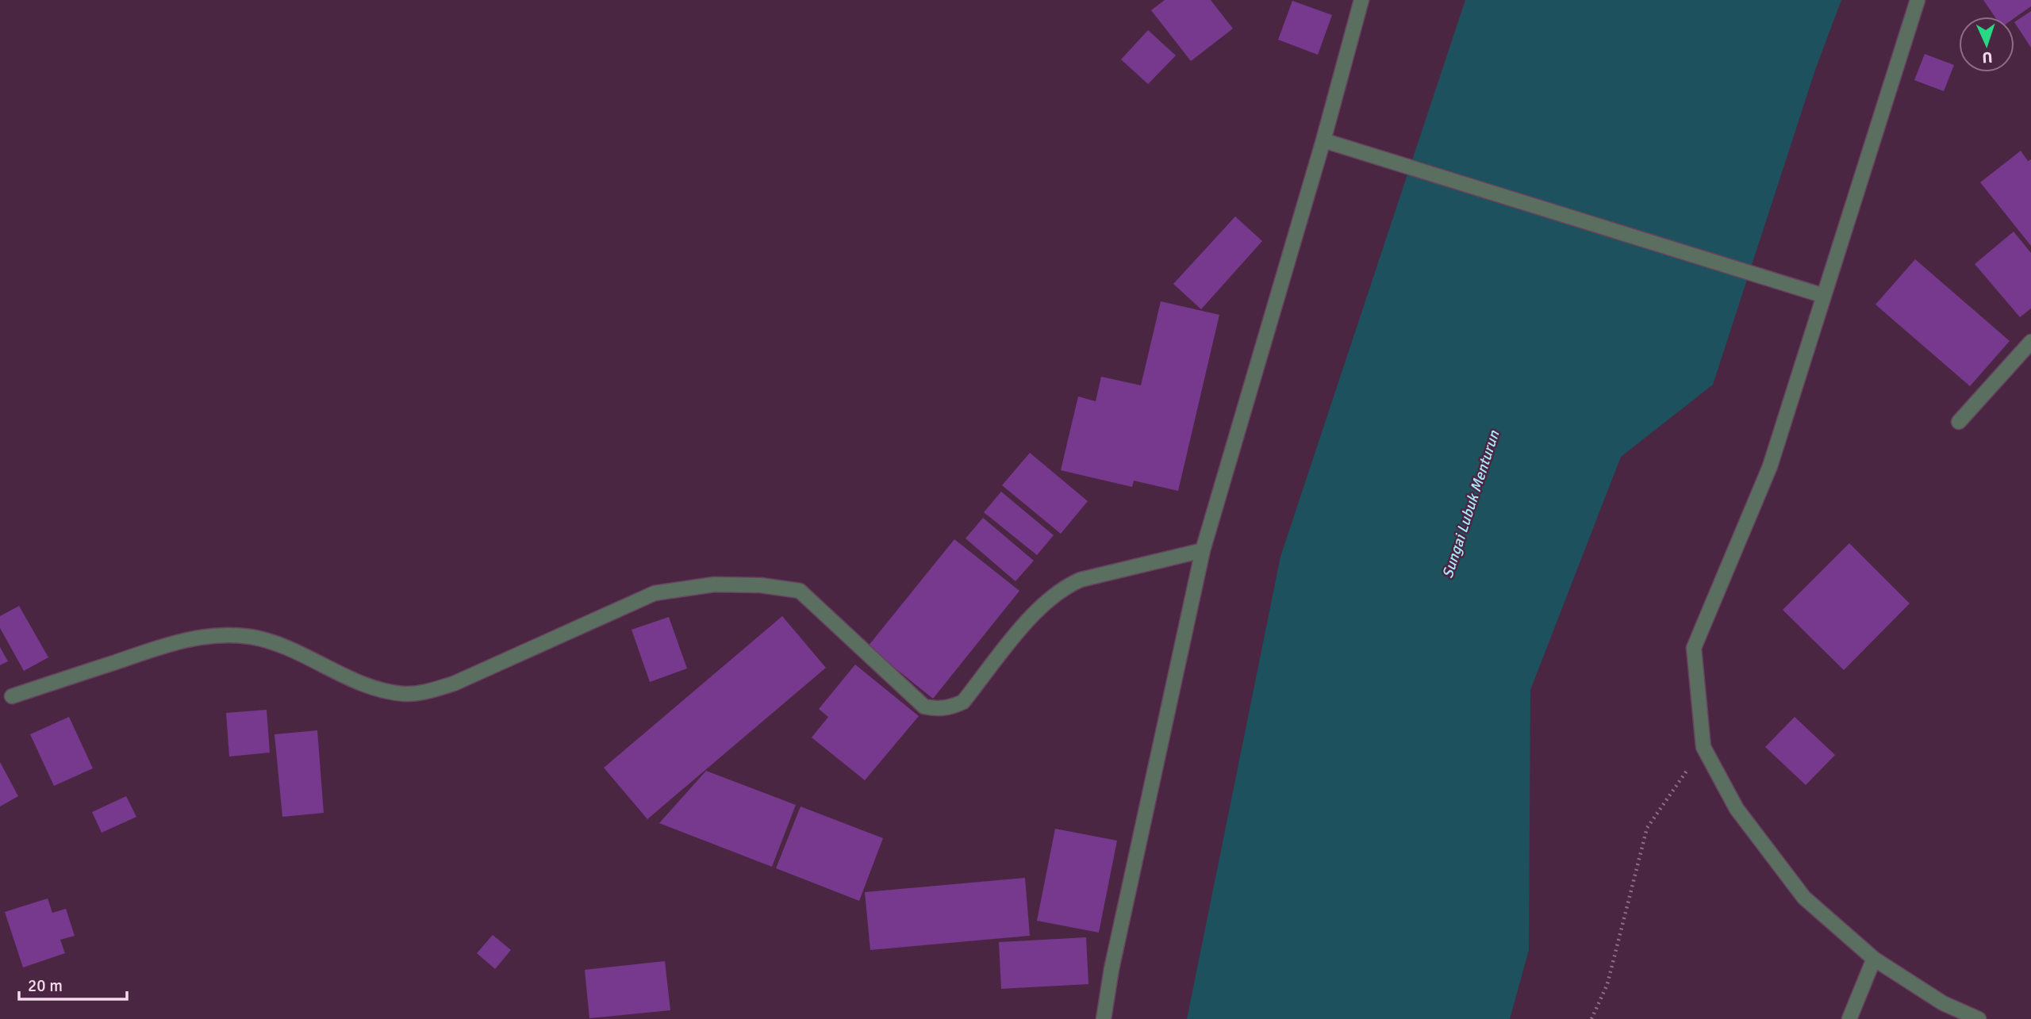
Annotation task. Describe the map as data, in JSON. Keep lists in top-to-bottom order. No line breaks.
{"water":["Sungai Lubuk Menturun"],"scale_bar":"20 m","north":"bottom"}
